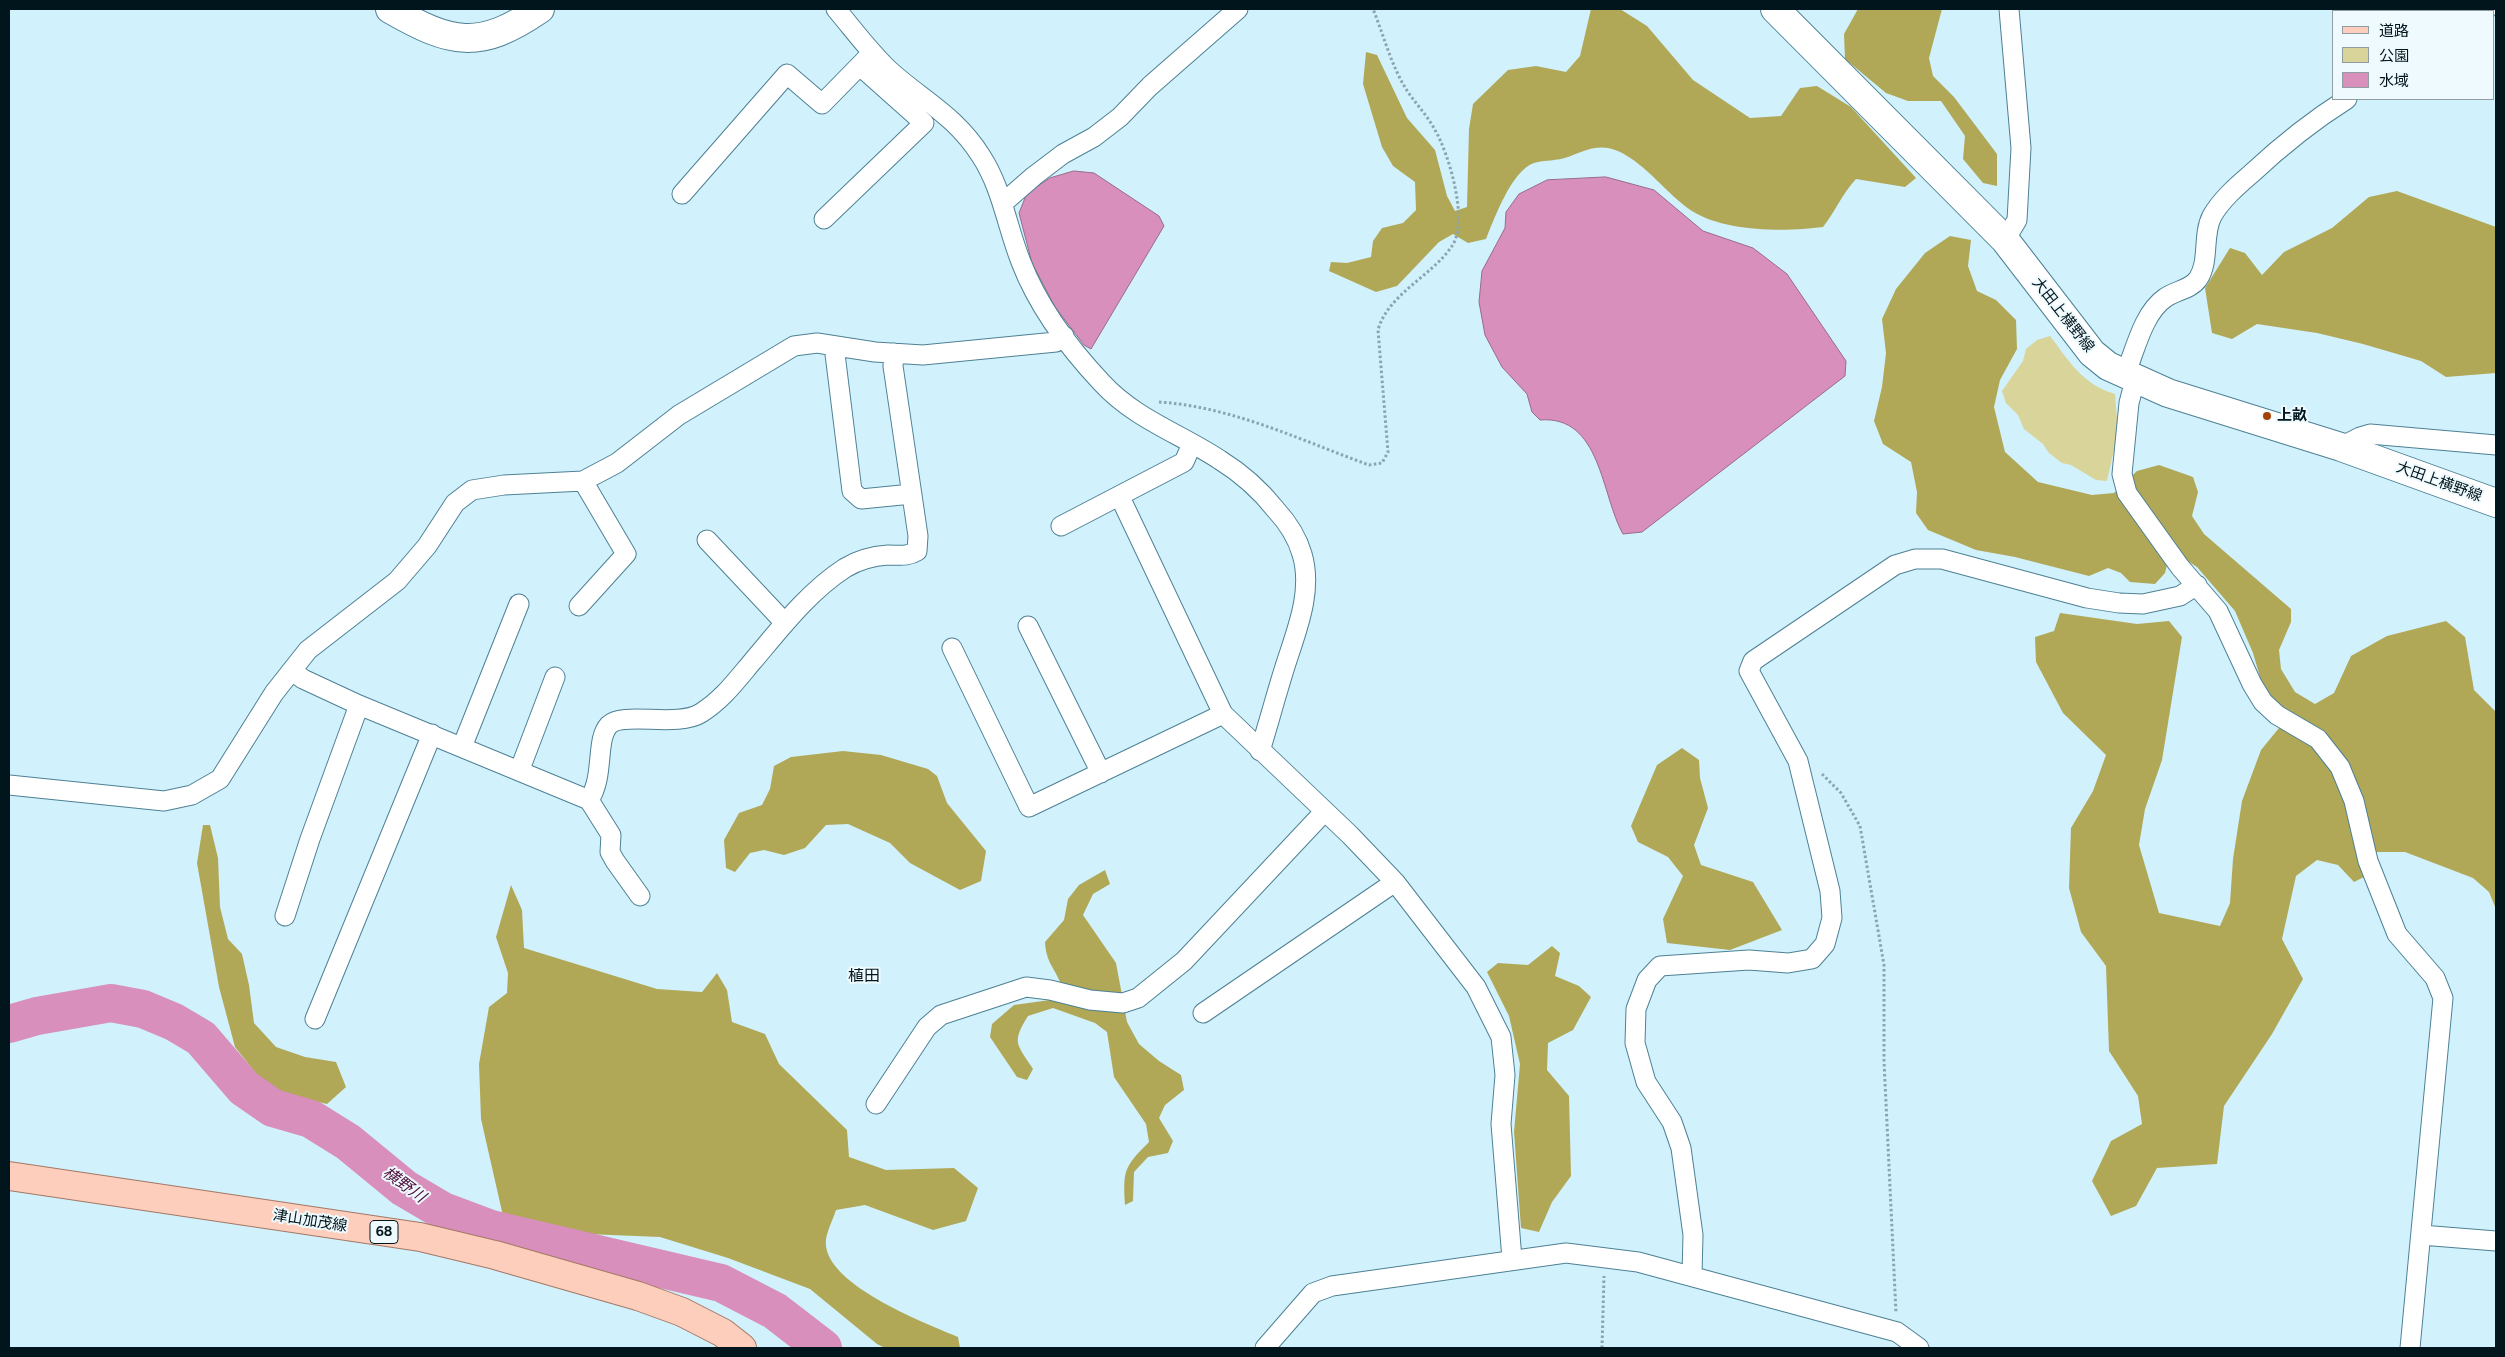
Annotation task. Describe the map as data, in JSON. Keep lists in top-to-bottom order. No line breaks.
{"streets":{"main road":["大田上横野線","津山加茂線","68"]},"districts":["植田"],"water":["横野川"],"places":["上畝"],"legend":["道路","公園","水域"]}
